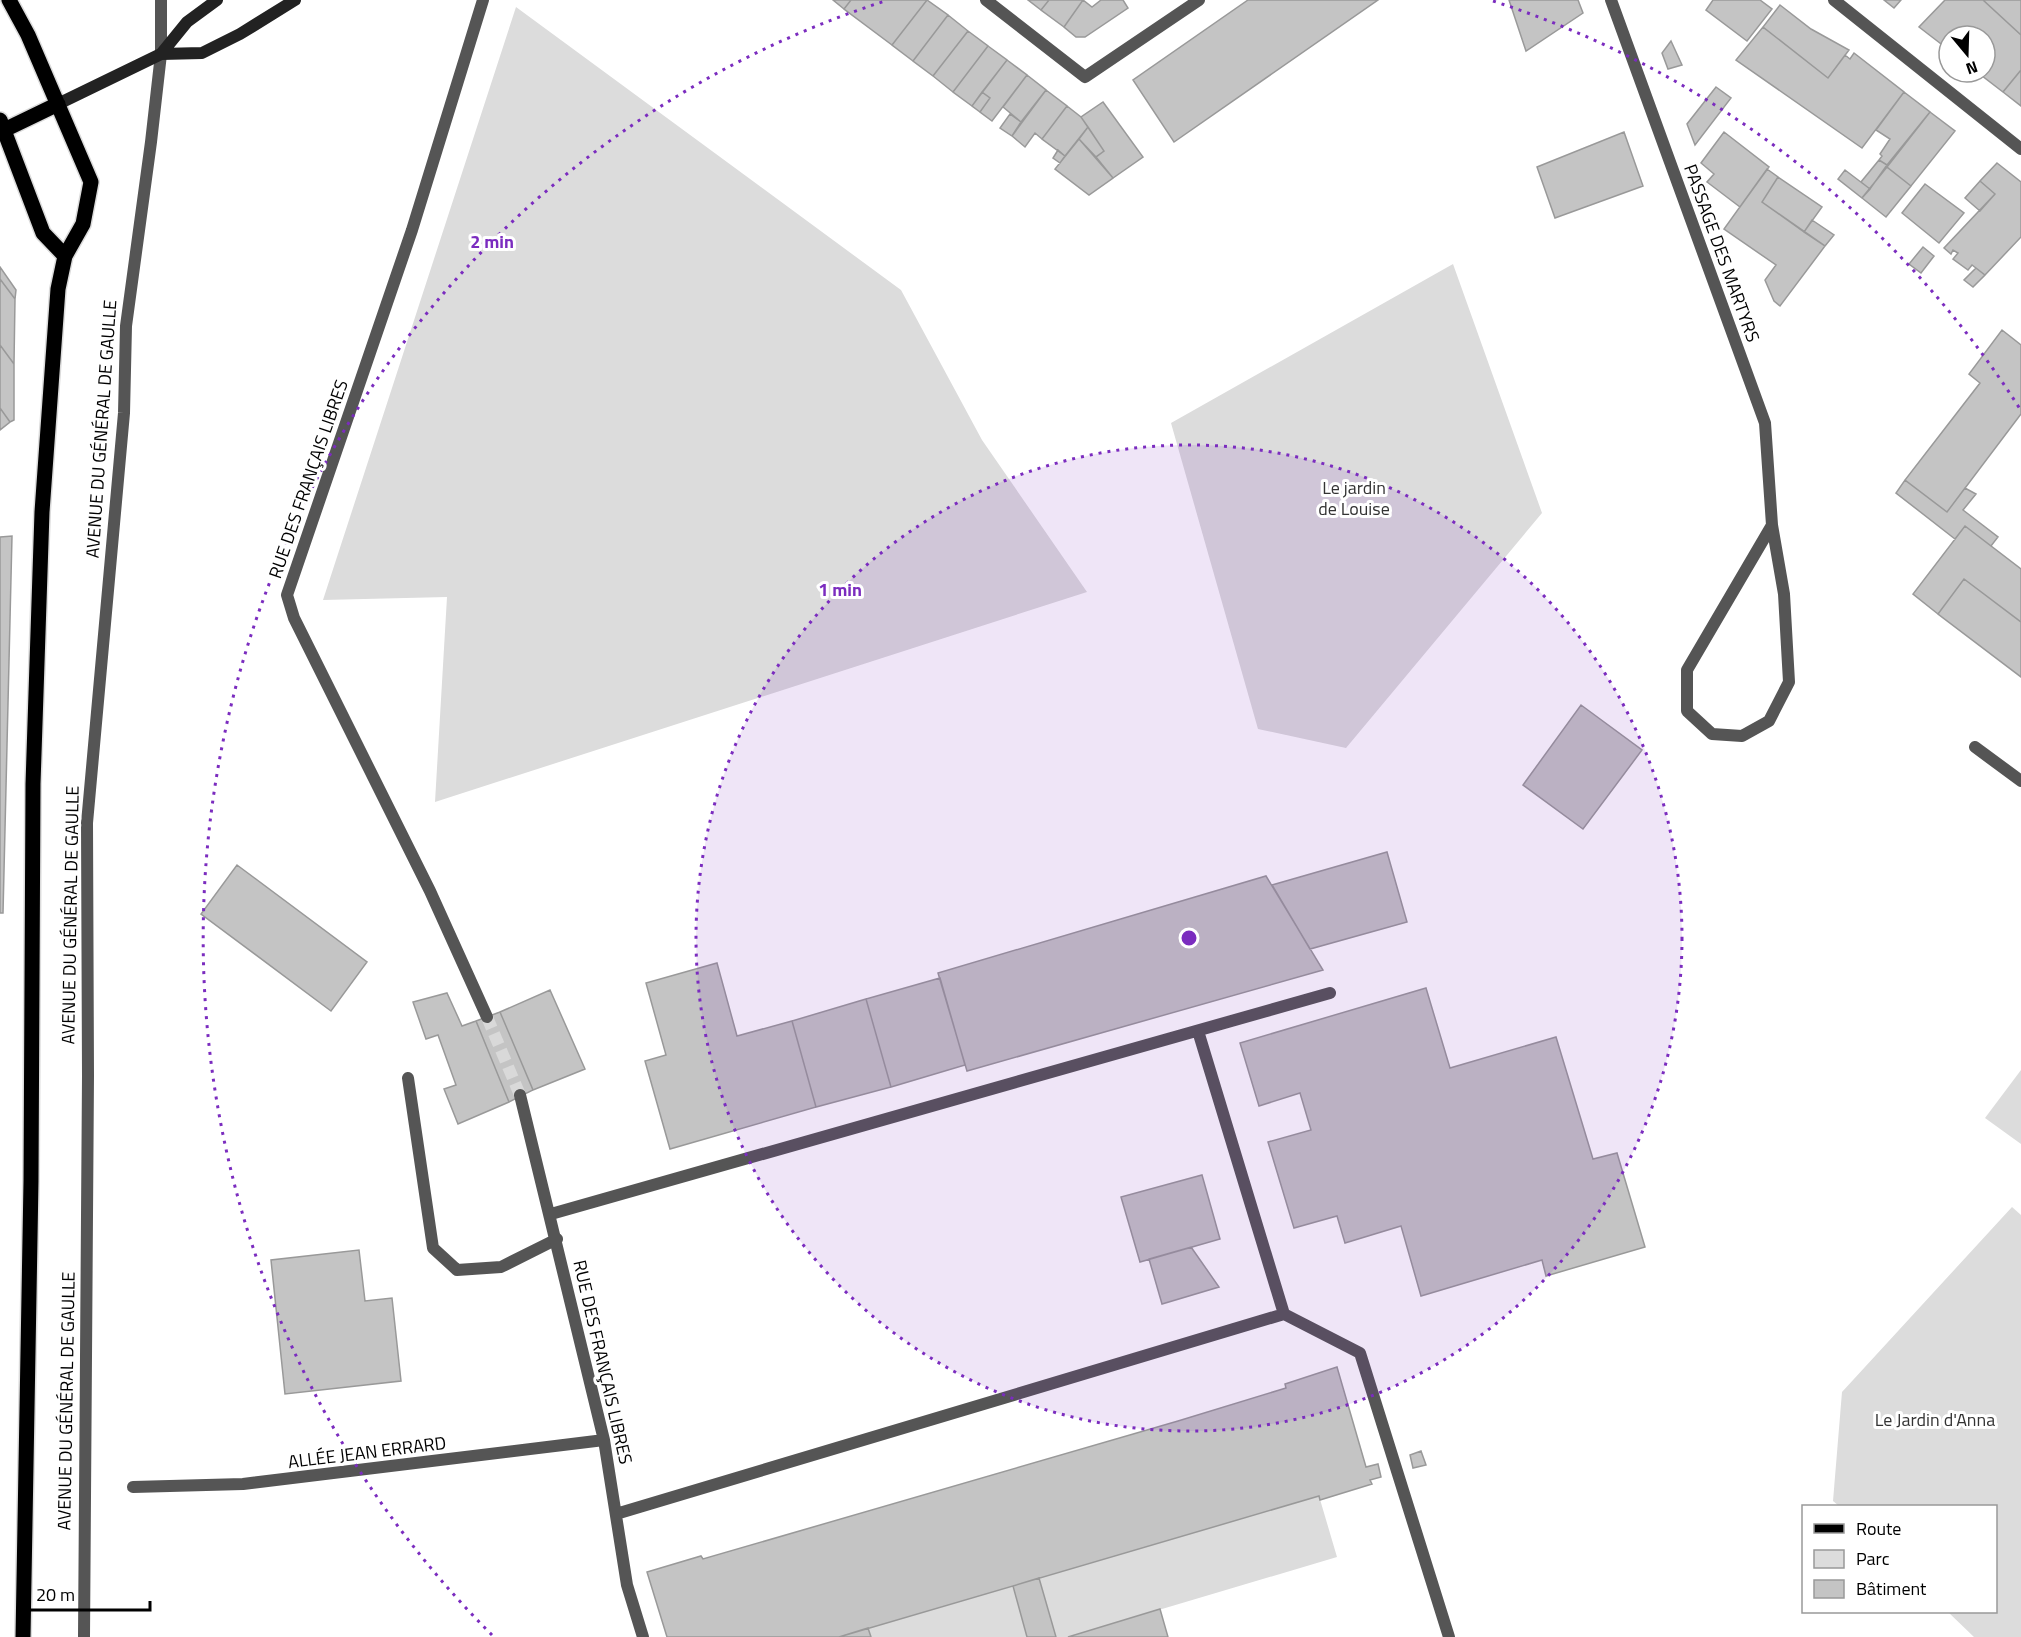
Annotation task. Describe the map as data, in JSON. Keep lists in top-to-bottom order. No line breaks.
{"streets":{"main road":["AVENUE DU GÉNÉRAL DE GAULLE"],"street":["PASSAGE DES MARTYRS","RUE DES FRANÇAIS LIBRES","ALLÉE JEAN ERRARD"]},"crossings":[["RUE DES FRANÇAIS LIBRES","ALLÉE JEAN ERRARD"]],"parks":["Le jardin de Louise","Le Jardin d'Anna"],"legend":["Route","Parc","Bâtiment"],"scale_bar":"20 m","north":"bottom","rings":["2 min","1 min"]}
